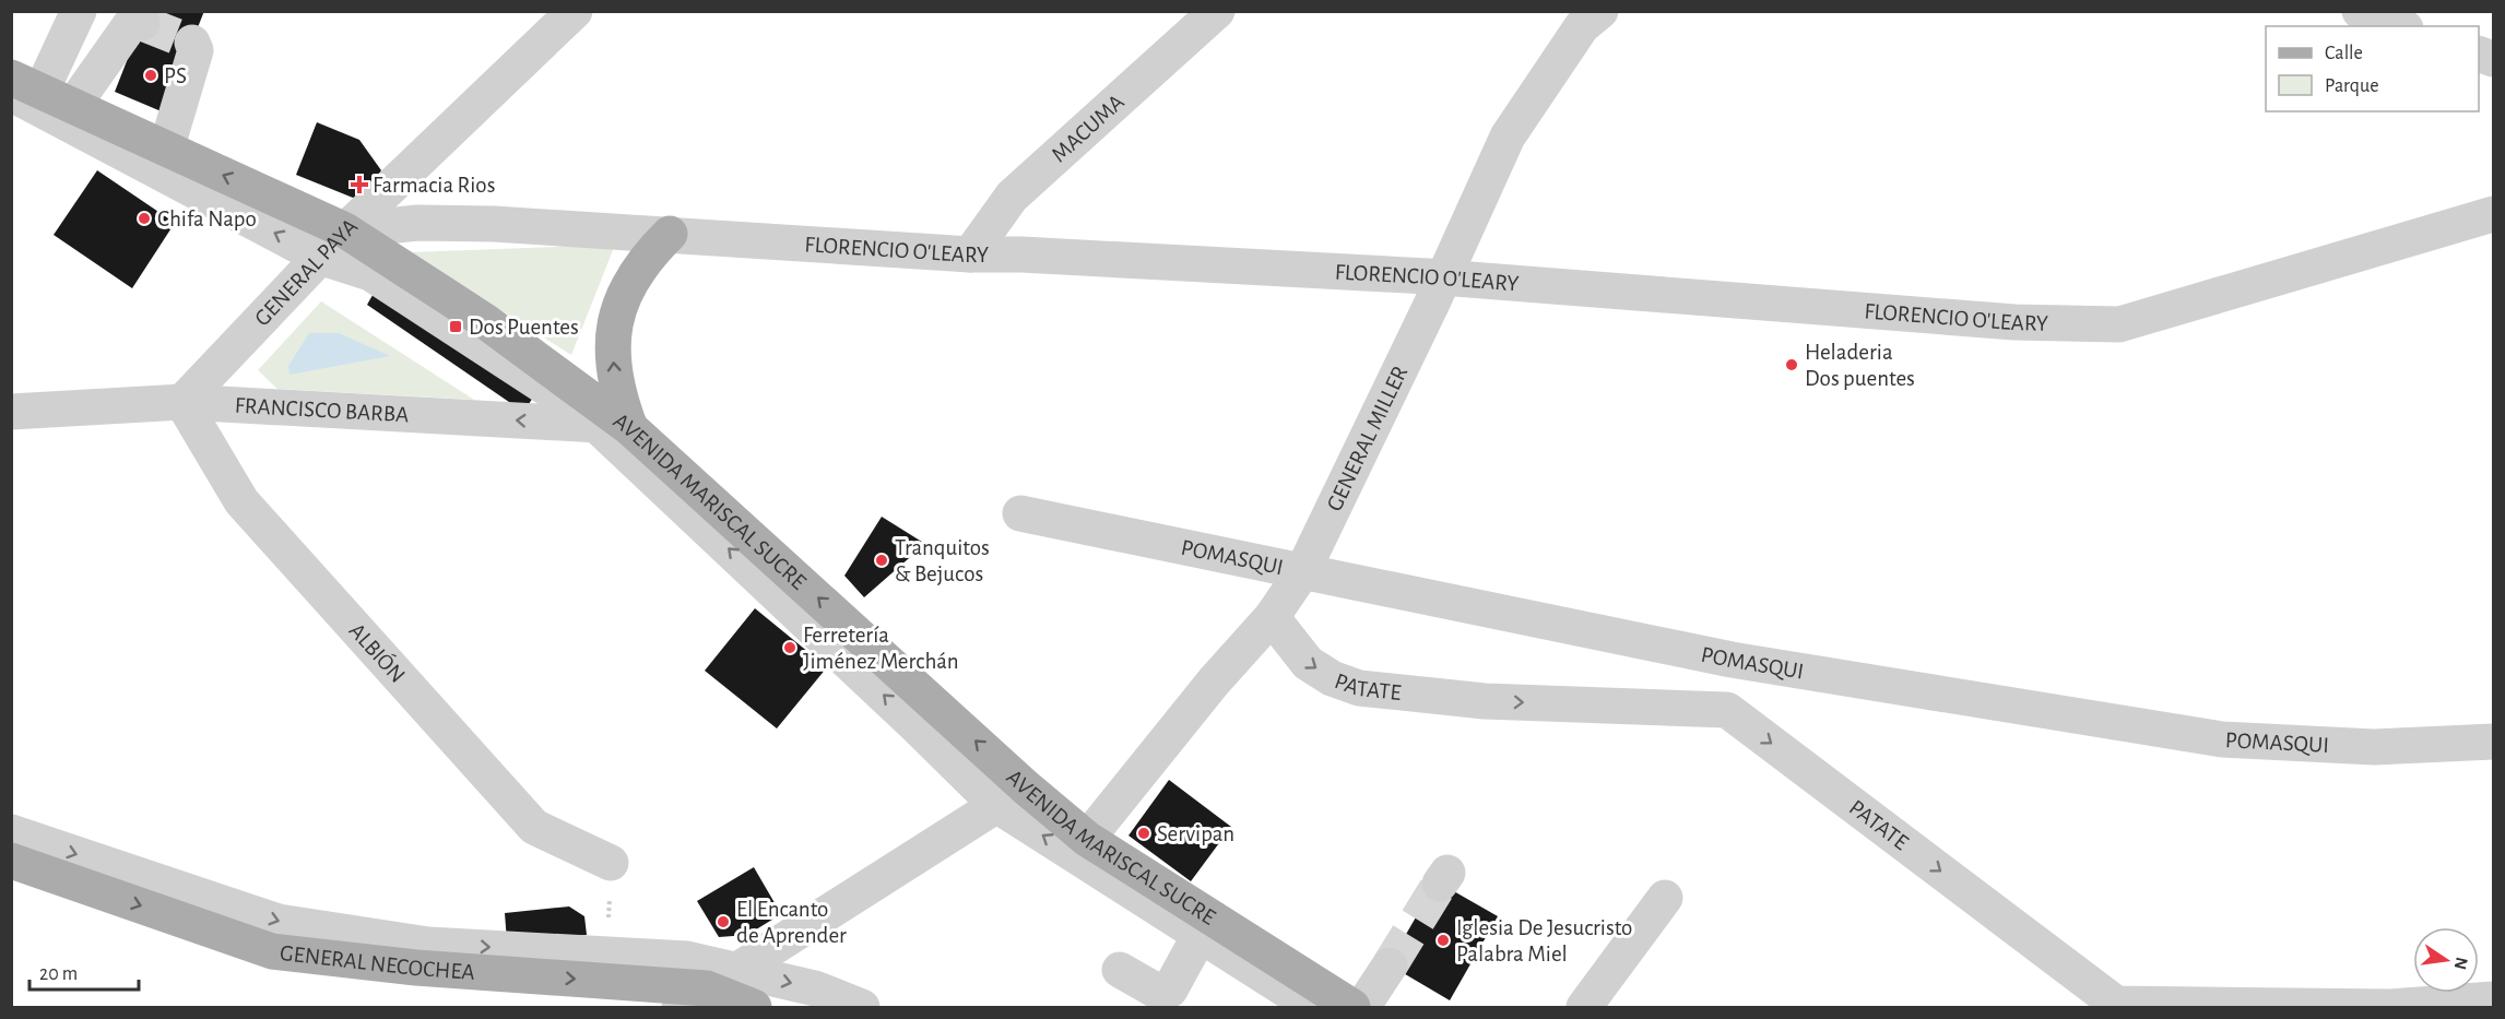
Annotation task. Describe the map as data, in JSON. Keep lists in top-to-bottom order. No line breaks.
{"streets":{"main road":["AVENIDA MARISCAL SUCRE","GENERAL NECOCHEA"],"street":["MACUMA","FLORENCIO O'LEARY","GENERAL PAYA","FRANCISCO BARBA","GENERAL MILLER","POMASQUI","ALBIÓN","PATATE"]},"crossings":[["MACUMA","FLORENCIO O'LEARY"],["FLORENCIO O'LEARY","GENERAL PAYA"],["FLORENCIO O'LEARY","GENERAL MILLER"],["FLORENCIO O'LEARY","AVENIDA MARISCAL SUCRE"],["GENERAL PAYA","FRANCISCO BARBA"],["GENERAL PAYA","AVENIDA MARISCAL SUCRE"],["GENERAL PAYA","ALBIÓN"],["FRANCISCO BARBA","AVENIDA MARISCAL SUCRE"],["FRANCISCO BARBA","ALBIÓN"],["GENERAL MILLER","AVENIDA MARISCAL SUCRE"],["GENERAL MILLER","POMASQUI"],["GENERAL MILLER","PATATE"]],"one_way":["FRANCISCO BARBA","AVENIDA MARISCAL SUCRE","GENERAL NECOCHEA"],"places":{"other":["PS","Chifa Napo","Heladeria Dos puentes","Tranquitos & Bejucos","Ferretería Jiménez Merchán","Servipan","El Encanto de Aprender","Iglesia De Jesucristo Palabra Miel"],"health":["Farmacia Rios"],"transit":["Dos Puentes"]},"legend":["Calle","Parque"],"scale_bar":"20 m","north":"right"}
